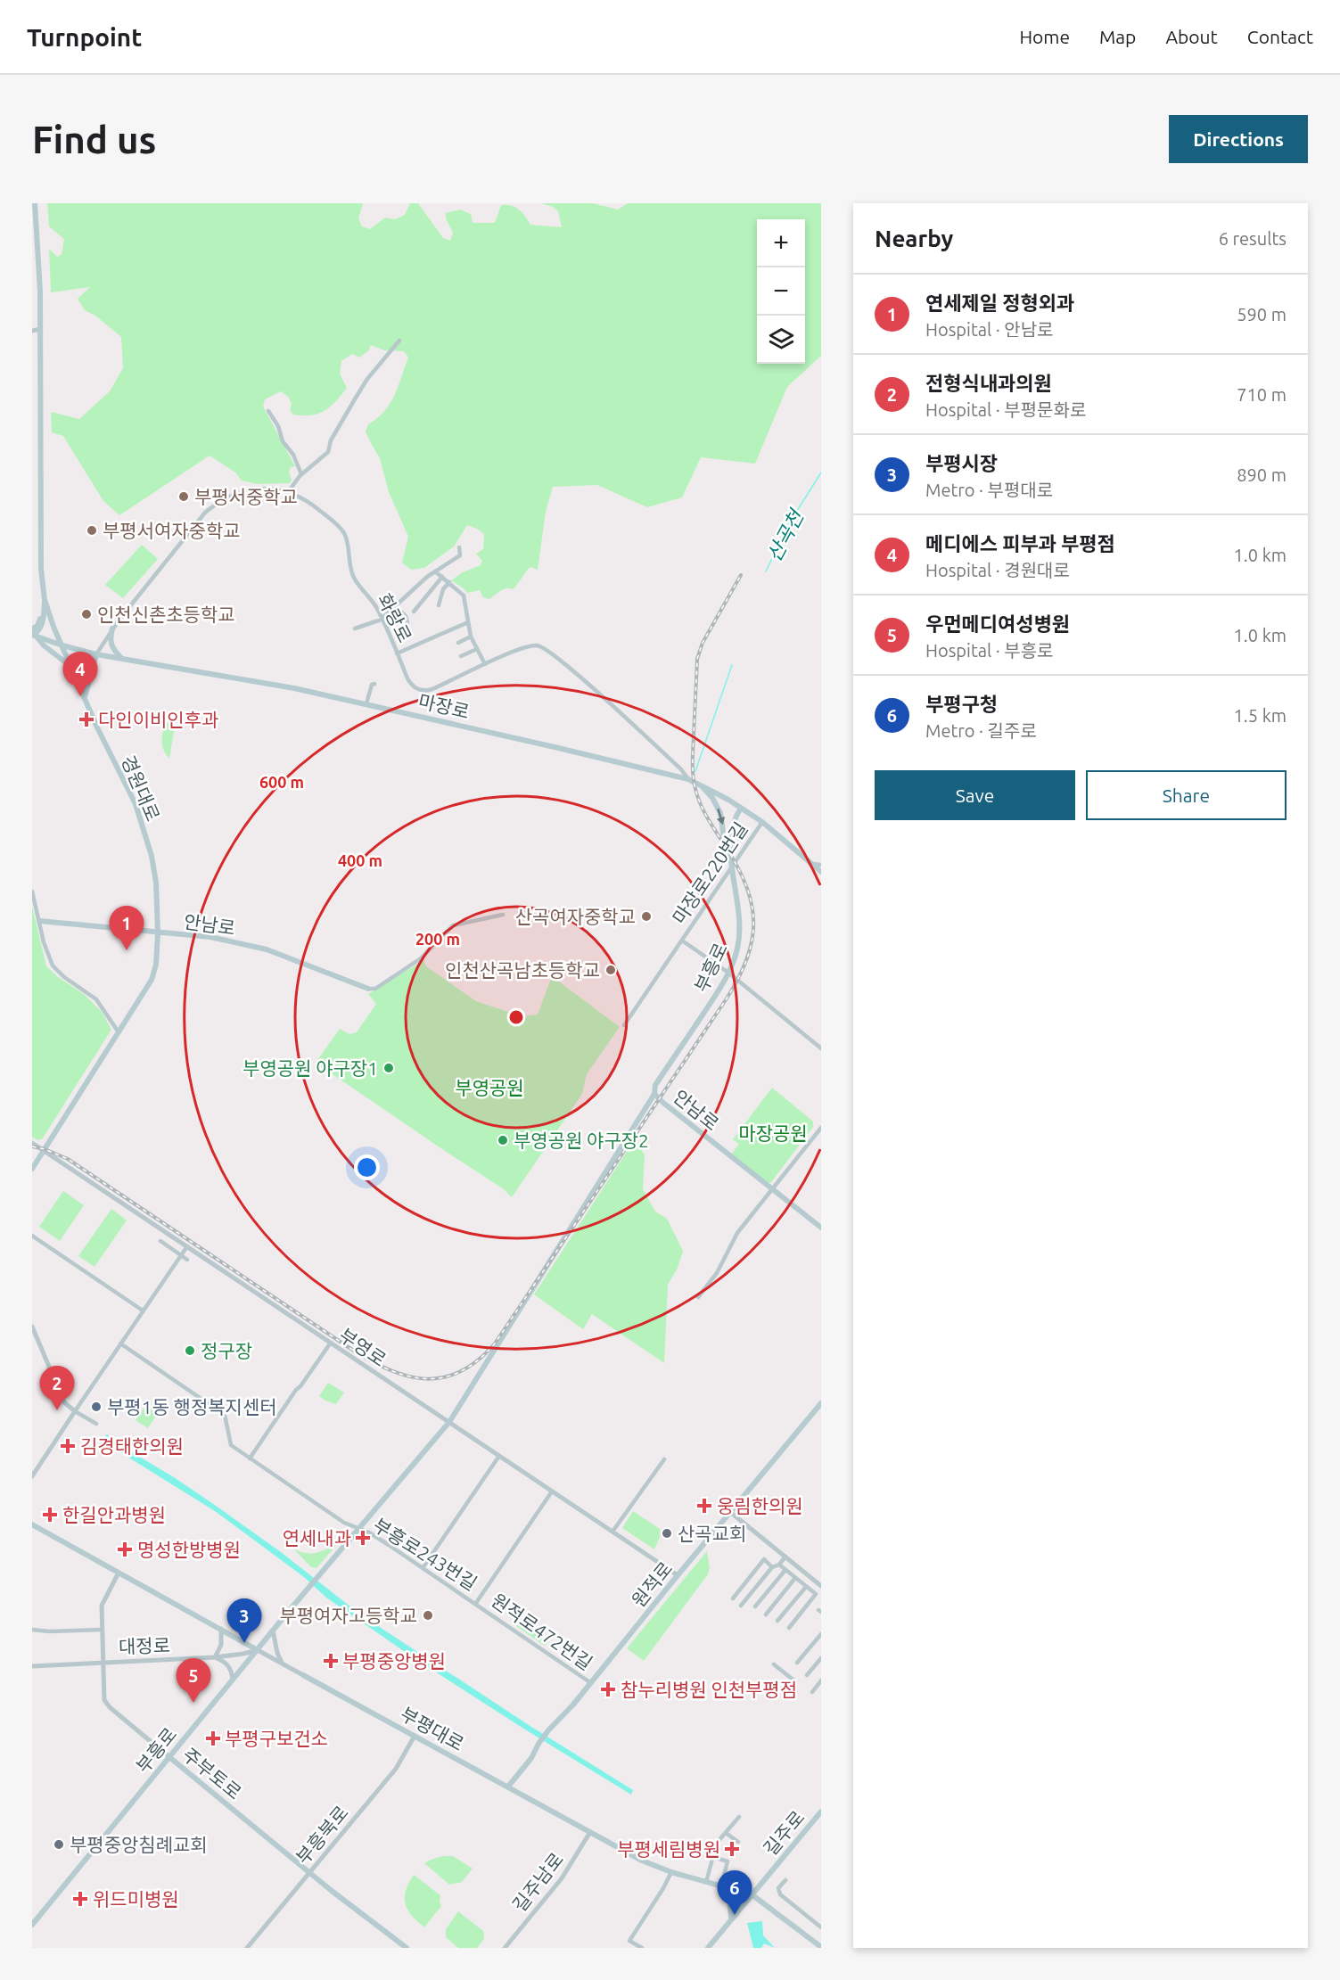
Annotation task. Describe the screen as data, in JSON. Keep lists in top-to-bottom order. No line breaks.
{"streets":{"main road":["마장로","경원대로","안남로","부흥로","원적로","부평대로","주부토로","길주로"],"street":["화랑로","마장로220번길","부영로","부흥로243번길","원적로472번길","대정로","부흥북로","길주남로"]},"crossings":[["화랑로","마장로"],["마장로","경원대로"],["마장로","마장로220번길"],["마장로","부흥로"],["경원대로","안남로"],["경원대로","부영로"],["마장로220번길","부흥로"],["안남로","부흥로"],["부흥로","부영로"],["부흥로","부흥로243번길"],["부흥로","대정로"],["부흥로","부평대로"],["부흥로","주부토로"],["부영로","원적로"],["부흥로243번길","원적로472번길"],["원적로","원적로472번길"],["원적로","부평대로"],["대정로","부평대로"],["대정로","주부토로"],["부평대로","주부토로"],["부평대로","길주로"],["부평대로","부흥북로"],["부평대로","길주남로"],["주부토로","부흥북로"]],"water":["산곡천"],"parks":["부영공원","마장공원"],"places":{"other":["부평서중학교","부평서여자중학교","인천신촌초등학교","산곡여자중학교","인천산곡남초등학교","부영공원 야구장1","부영공원 야구장2","정구장","부평1동 행정복지센터","산곡교회","부평여자고등학교","부평중앙침례교회"],"health":["다인이비인후과","김경태한의원","웅림한의원","한길안과병원","연세내과","명성한방병원","부평중앙병원","참누리병원 인천부평점","부평구보건소","부평세림병원","위드미병원"]},"page":{"header":"Turnpoint","nav":["Home","Map","About","Contact"],"buttons":["Directions",["Save","Share"]],"title":"Find us","heading":["Nearby","6 results"],"map_buttons":["+","−"],"list":[{"mark":"1","name":"연세제일 정형외과","note":"Hospital · 안남로","value":"590 m"},{"mark":"2","name":"전형식내과의원","note":"Hospital · 부평문화로","value":"710 m"},{"mark":"3","name":"부평시장","note":"Metro · 부평대로","value":"890 m"},{"mark":"4","name":"메디에스 피부과 부평점","note":"Hospital · 경원대로","value":"1.0 km"},{"mark":"5","name":"우먼메디여성병원","note":"Hospital · 부흥로","value":"1.0 km"},{"mark":"6","name":"부평구청","note":"Metro · 길주로","value":"1.5 km"}],"pins":["4","1","2","3","5","6"]},"rings":["600 m","400 m","200 m"]}
